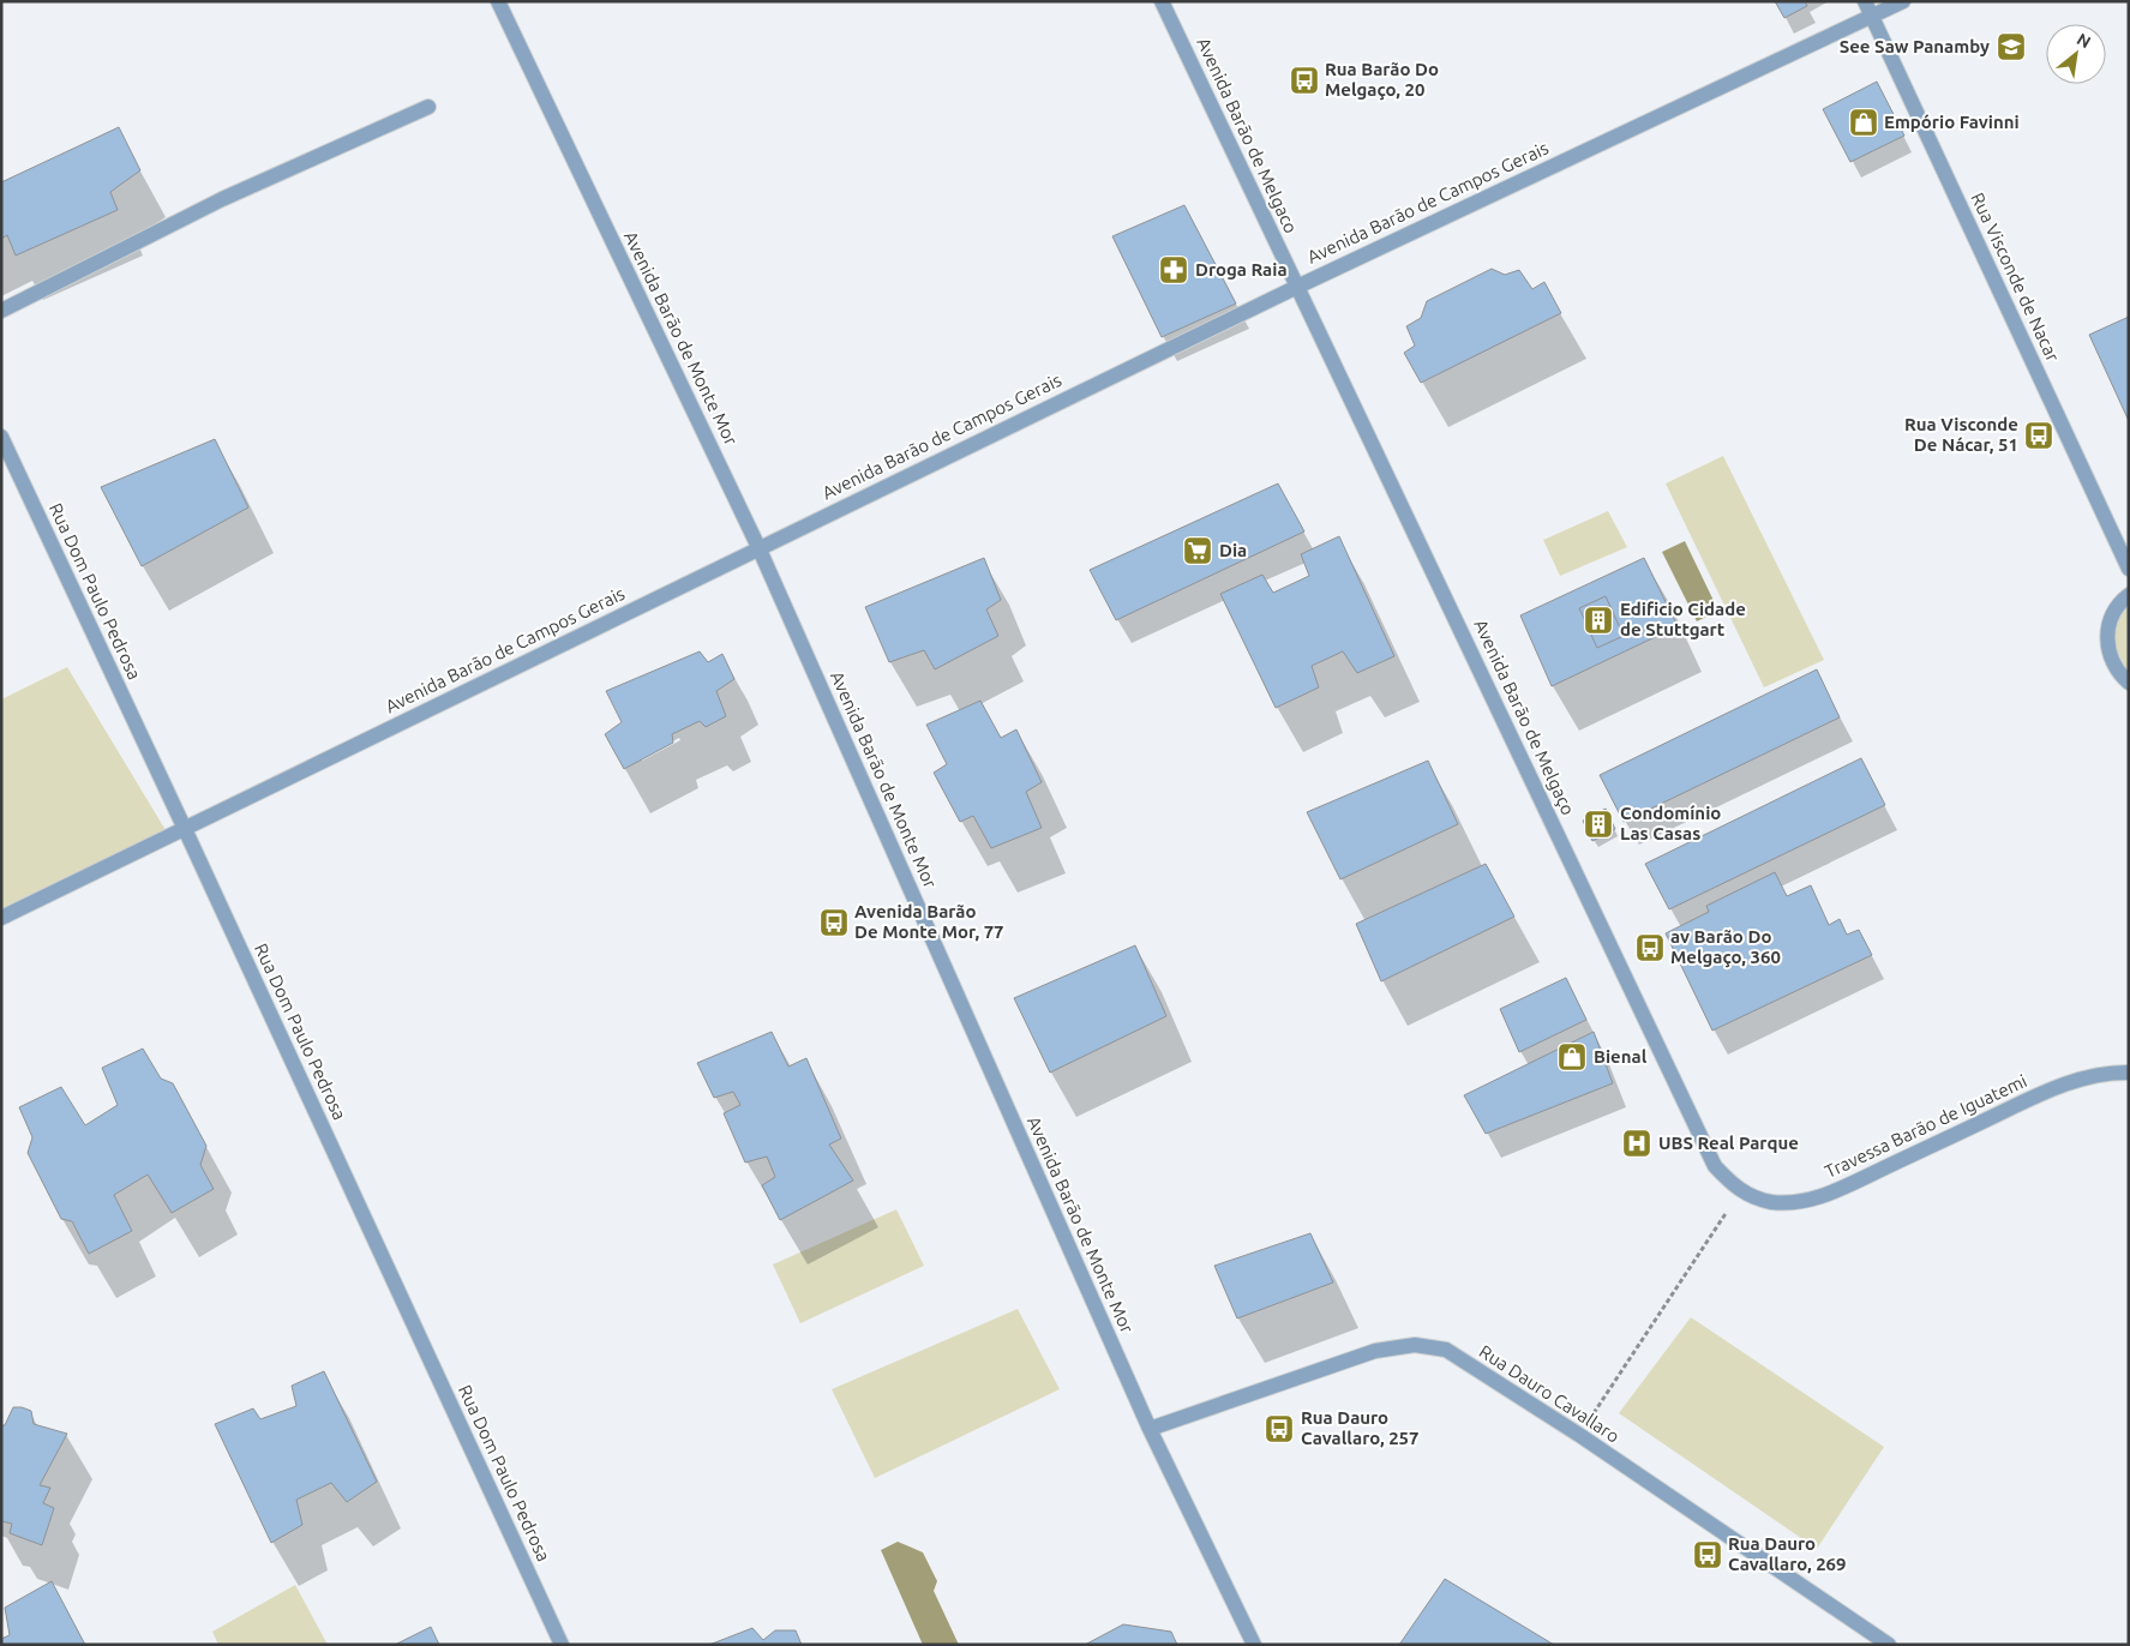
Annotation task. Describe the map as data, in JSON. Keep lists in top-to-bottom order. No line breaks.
{"streets":{"street":["Avenida Barão de Melgaco","Avenida Barão de Campos Gerais","Rua Visconde de Nacar","Avenida Barão de Monte Mor","Rua Dom Paulo Pedrosa","Avenida Barão de Melgaço","Travessa Barão de Iguatemi","Rua Dauro Cavallaro"]},"crossings":[["Avenida Barão de Melgaco","Avenida Barão de Campos Gerais"],["Avenida Barão de Melgaco","Avenida Barão de Melgaço"],["Avenida Barão de Campos Gerais","Rua Visconde de Nacar"],["Avenida Barão de Campos Gerais","Avenida Barão de Monte Mor"],["Avenida Barão de Campos Gerais","Rua Dom Paulo Pedrosa"],["Avenida Barão de Campos Gerais","Avenida Barão de Melgaço"],["Avenida Barão de Monte Mor","Rua Dauro Cavallaro"],["Avenida Barão de Melgaço","Travessa Barão de Iguatemi"]],"places":{"school or university":["See Saw Panamby"],"bus stop":["Rua Barão Do Melgaço, 20","Rua Visconde De Nácar, 51","Avenida Barão De Monte Mor, 77","av Barão Do Melgaço, 360","Rua Dauro Cavallaro, 257","Rua Dauro Cavallaro, 269"],"shop":["Empório Favinni","Bienal"],"pharmacy":["Droga Raia"],"supermarket":["Dia"],"building":["Edificio Cidade de Stuttgart","Condomínio Las Casas"],"hospital":["UBS Real Parque"]},"north":"top right"}
